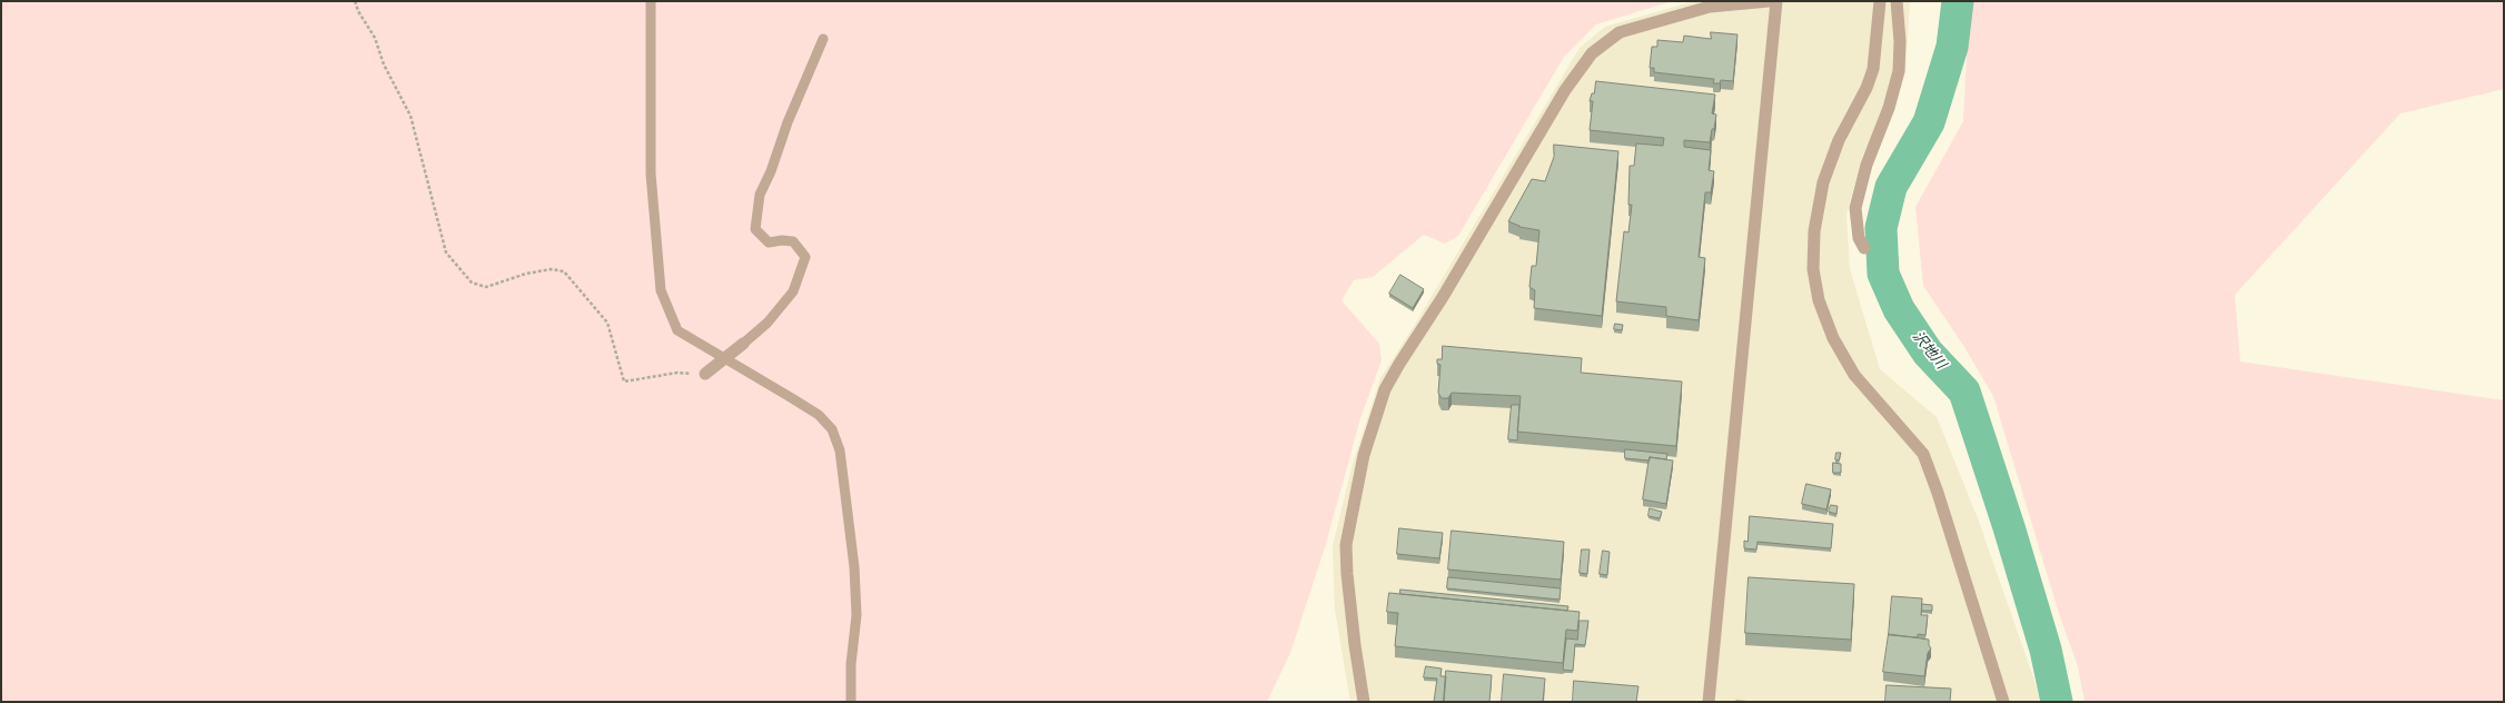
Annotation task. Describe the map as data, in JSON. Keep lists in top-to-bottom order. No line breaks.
{"water":["沢地川"]}
